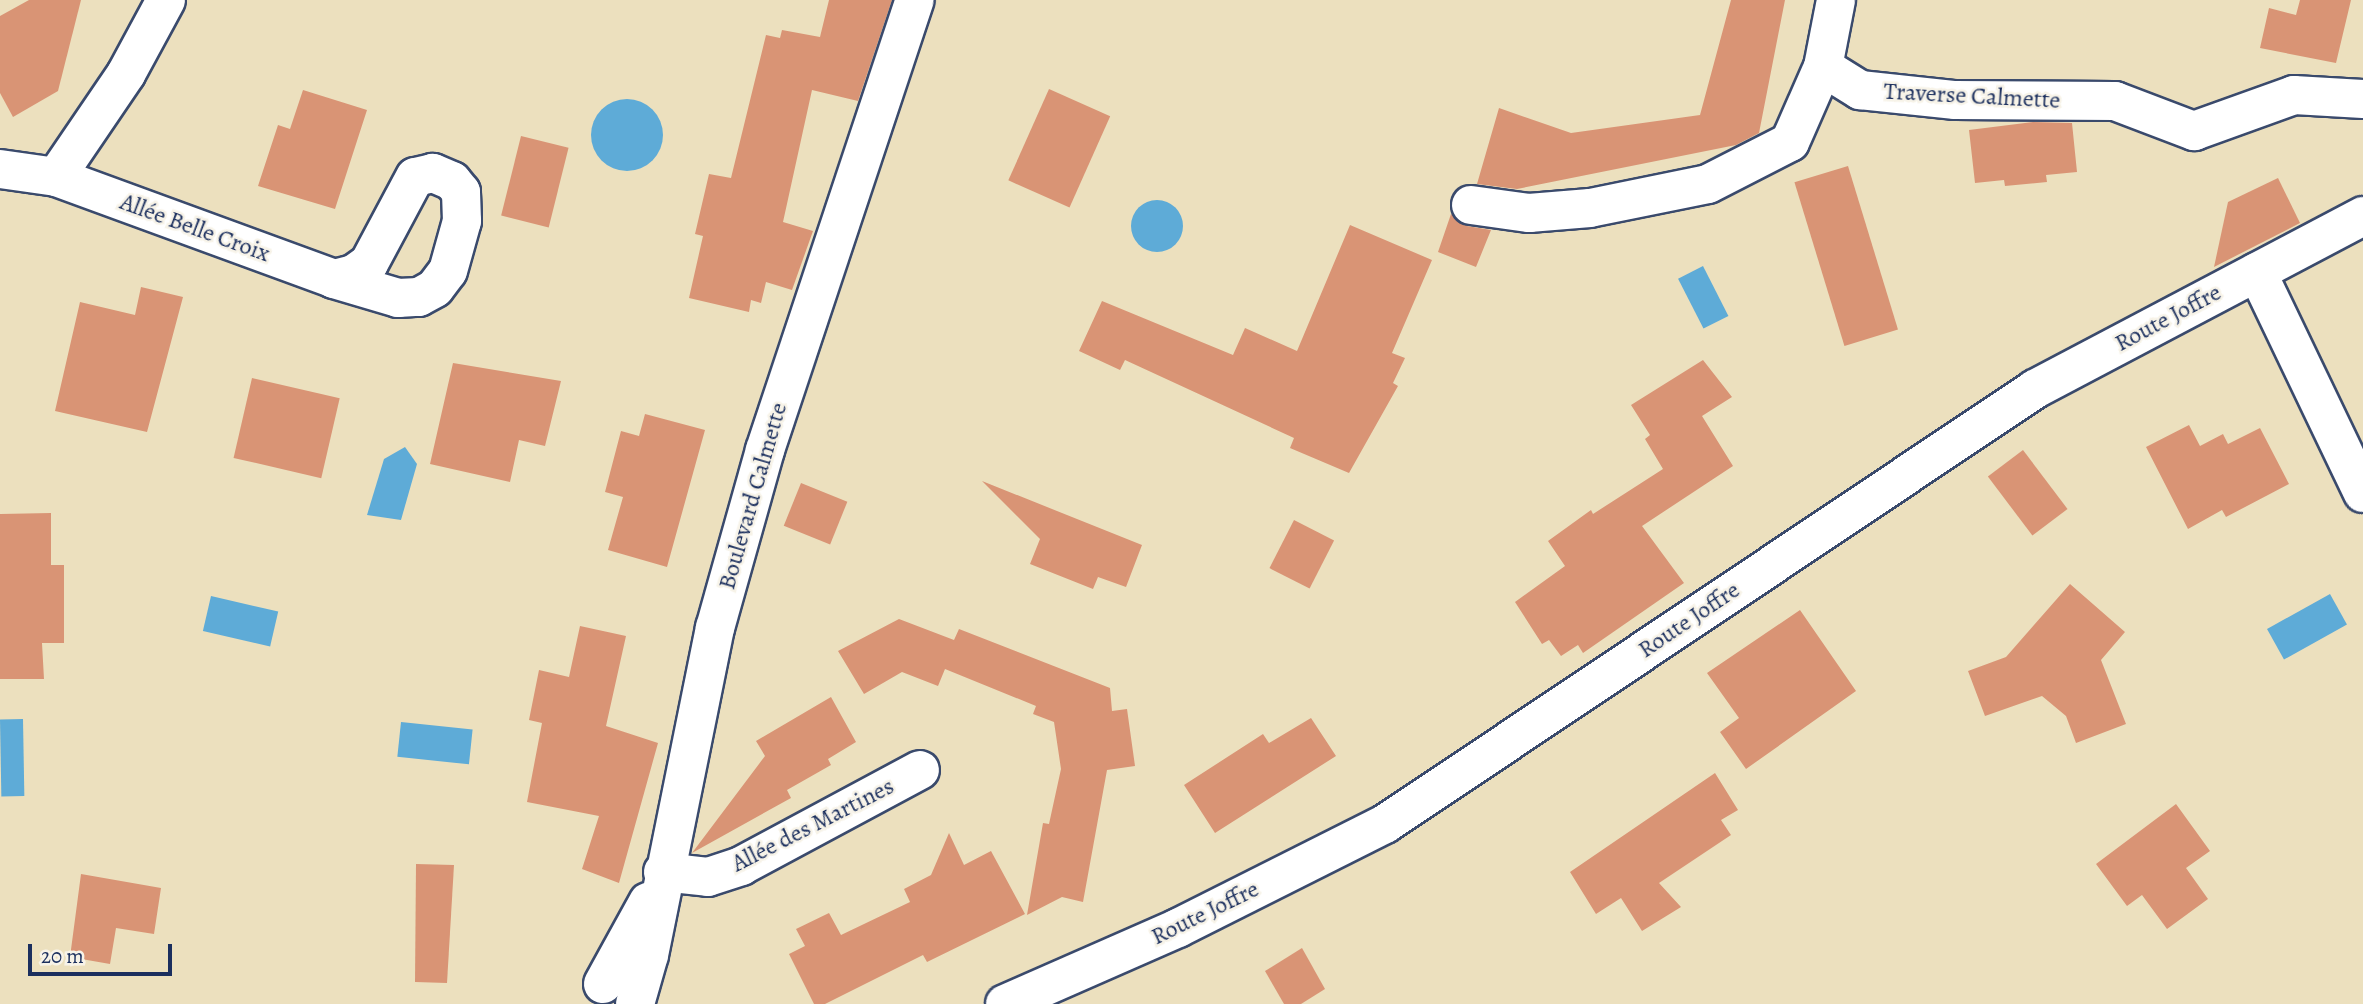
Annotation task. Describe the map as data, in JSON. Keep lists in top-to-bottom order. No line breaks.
{"streets":{"street":["Traverse Calmette","Allée Belle Croix","Route Joffre","Boulevard Calmette","Allée des Martines"]},"crossings":[["Boulevard Calmette","Allée des Martines"]],"scale_bar":"20 m"}
